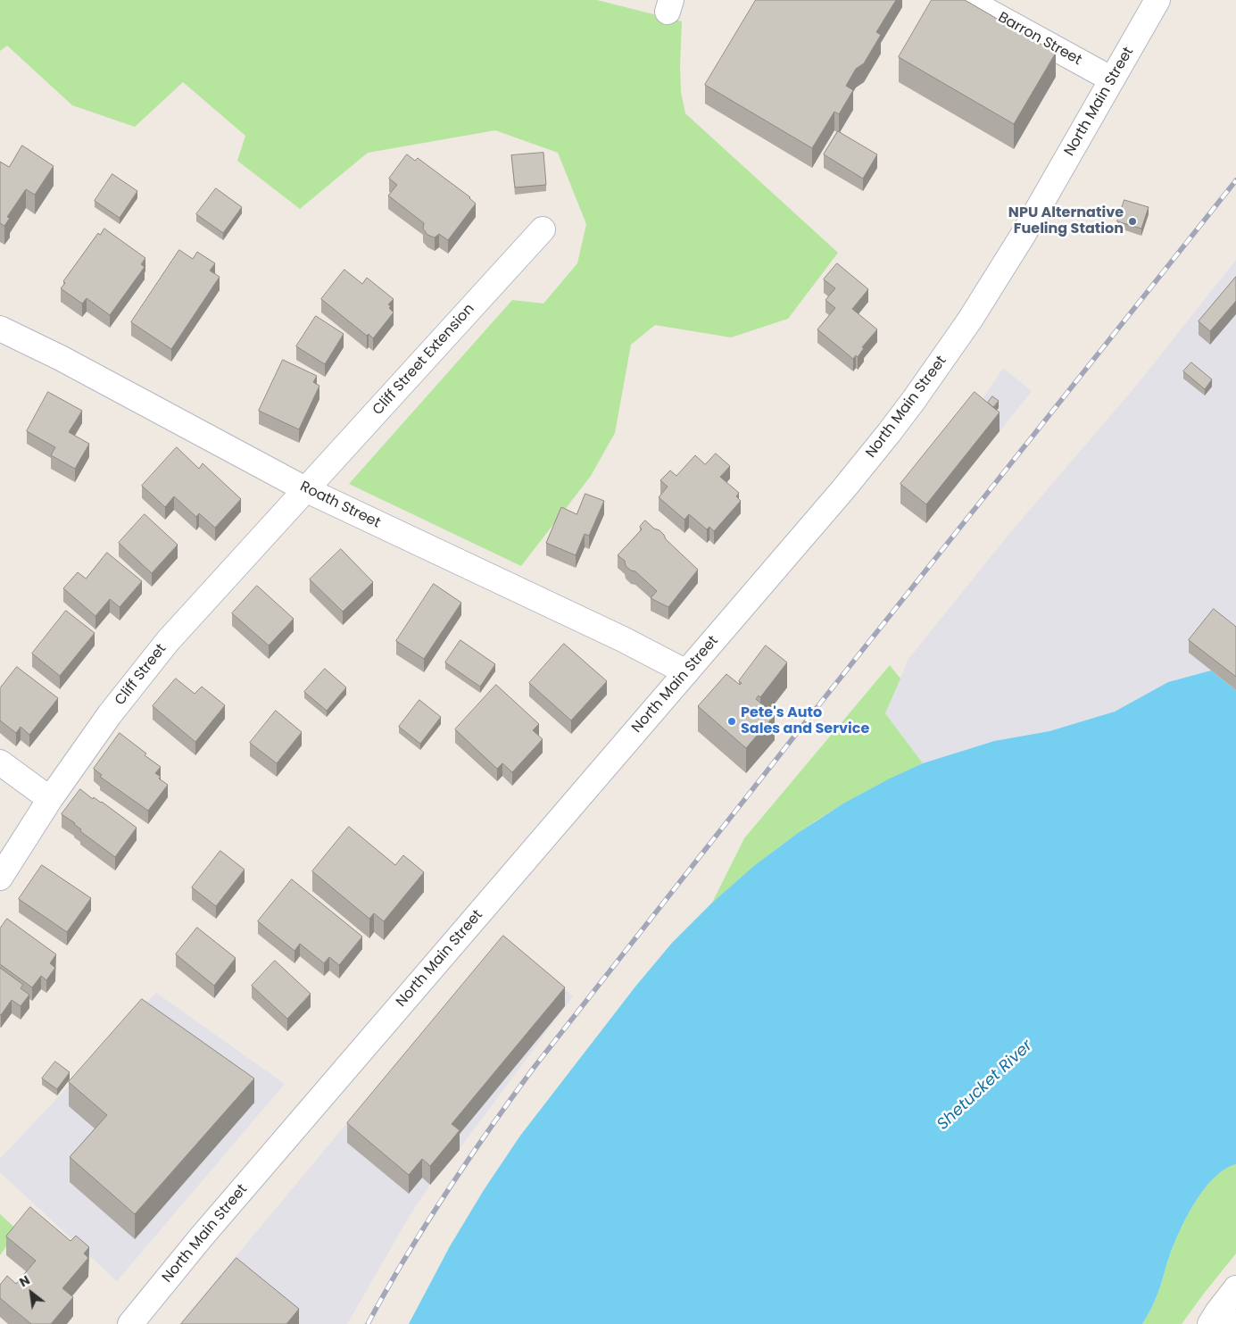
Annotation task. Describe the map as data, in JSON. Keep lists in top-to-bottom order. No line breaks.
{"streets":{"street":["Barron Street","North Main Street","Cliff Street Extension","Roath Street","Cliff Street"]},"crossings":[["Barron Street","North Main Street"],["North Main Street","Roath Street"],["Cliff Street Extension","Roath Street"],["Cliff Street Extension","Cliff Street"],["Roath Street","Cliff Street"]],"water":["Shetucket River"],"places":["NPU Alternative Fueling Station","Pete's Auto Sales and Service"],"north":"top left"}
